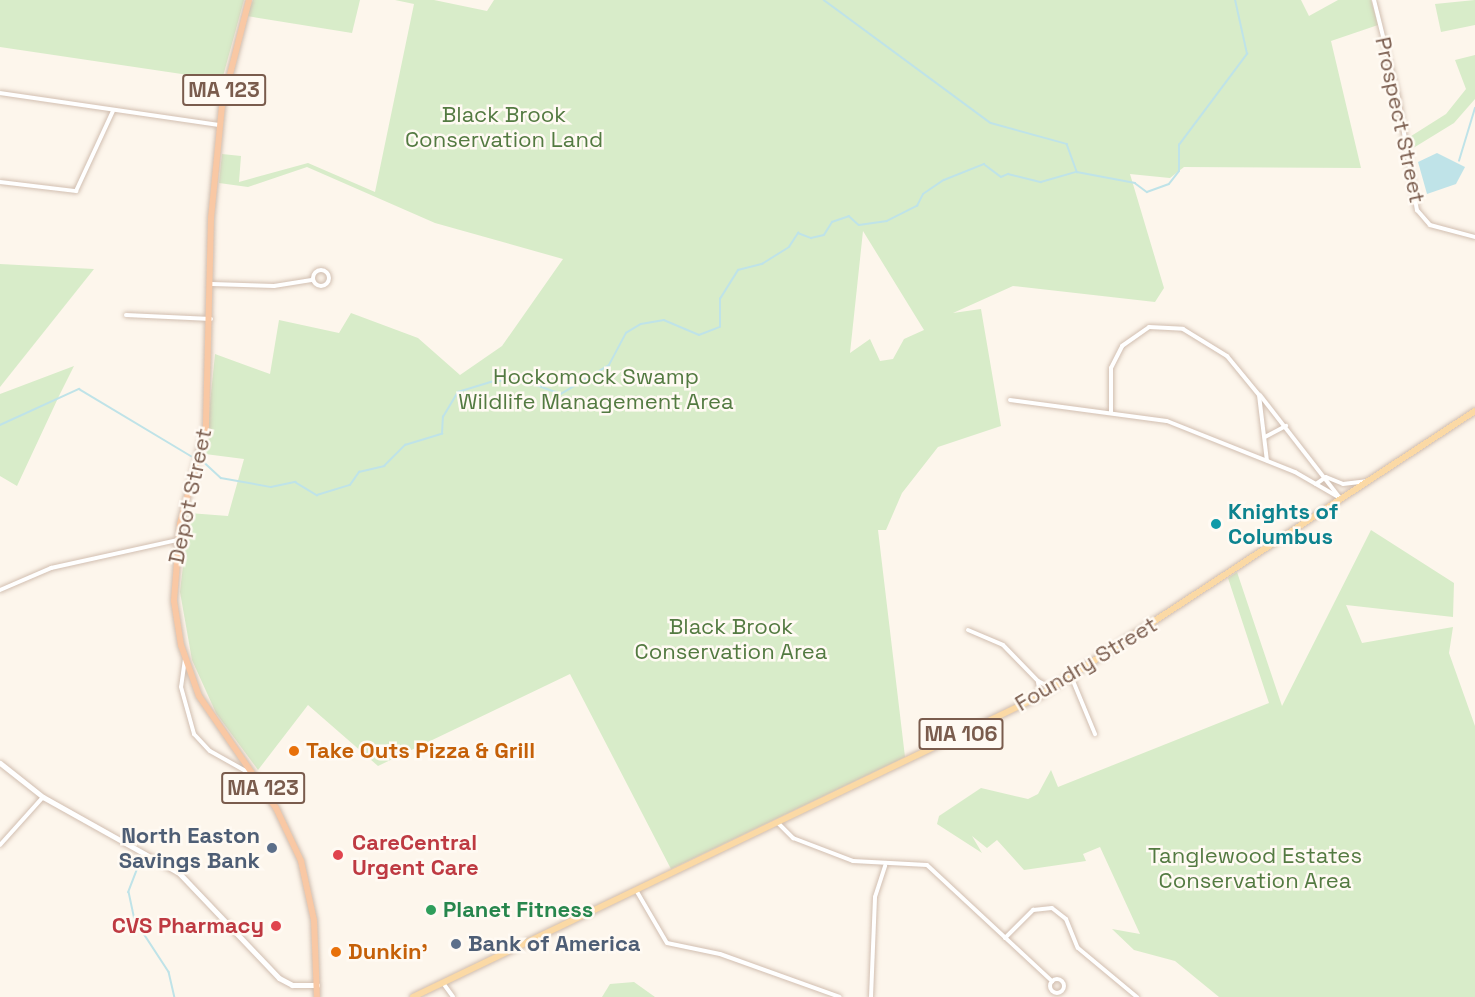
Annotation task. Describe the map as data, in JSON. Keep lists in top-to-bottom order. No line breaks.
{"streets":{"highway":["MA 123","Depot Street"],"main road":["Foundry Street","MA 106"],"street":["Prospect Street"]},"parks":["Black Brook Conservation Land","Hockomock Swamp Wildlife Management Area","Black Brook Conservation Area","Tanglewood Estates Conservation Area"],"places":["Knights of Columbus","Take Outs Pizza & Grill","North Easton Savings Bank","CareCentral Urgent Care","Planet Fitness","CVS Pharmacy","Bank of America","Dunkin'"]}
